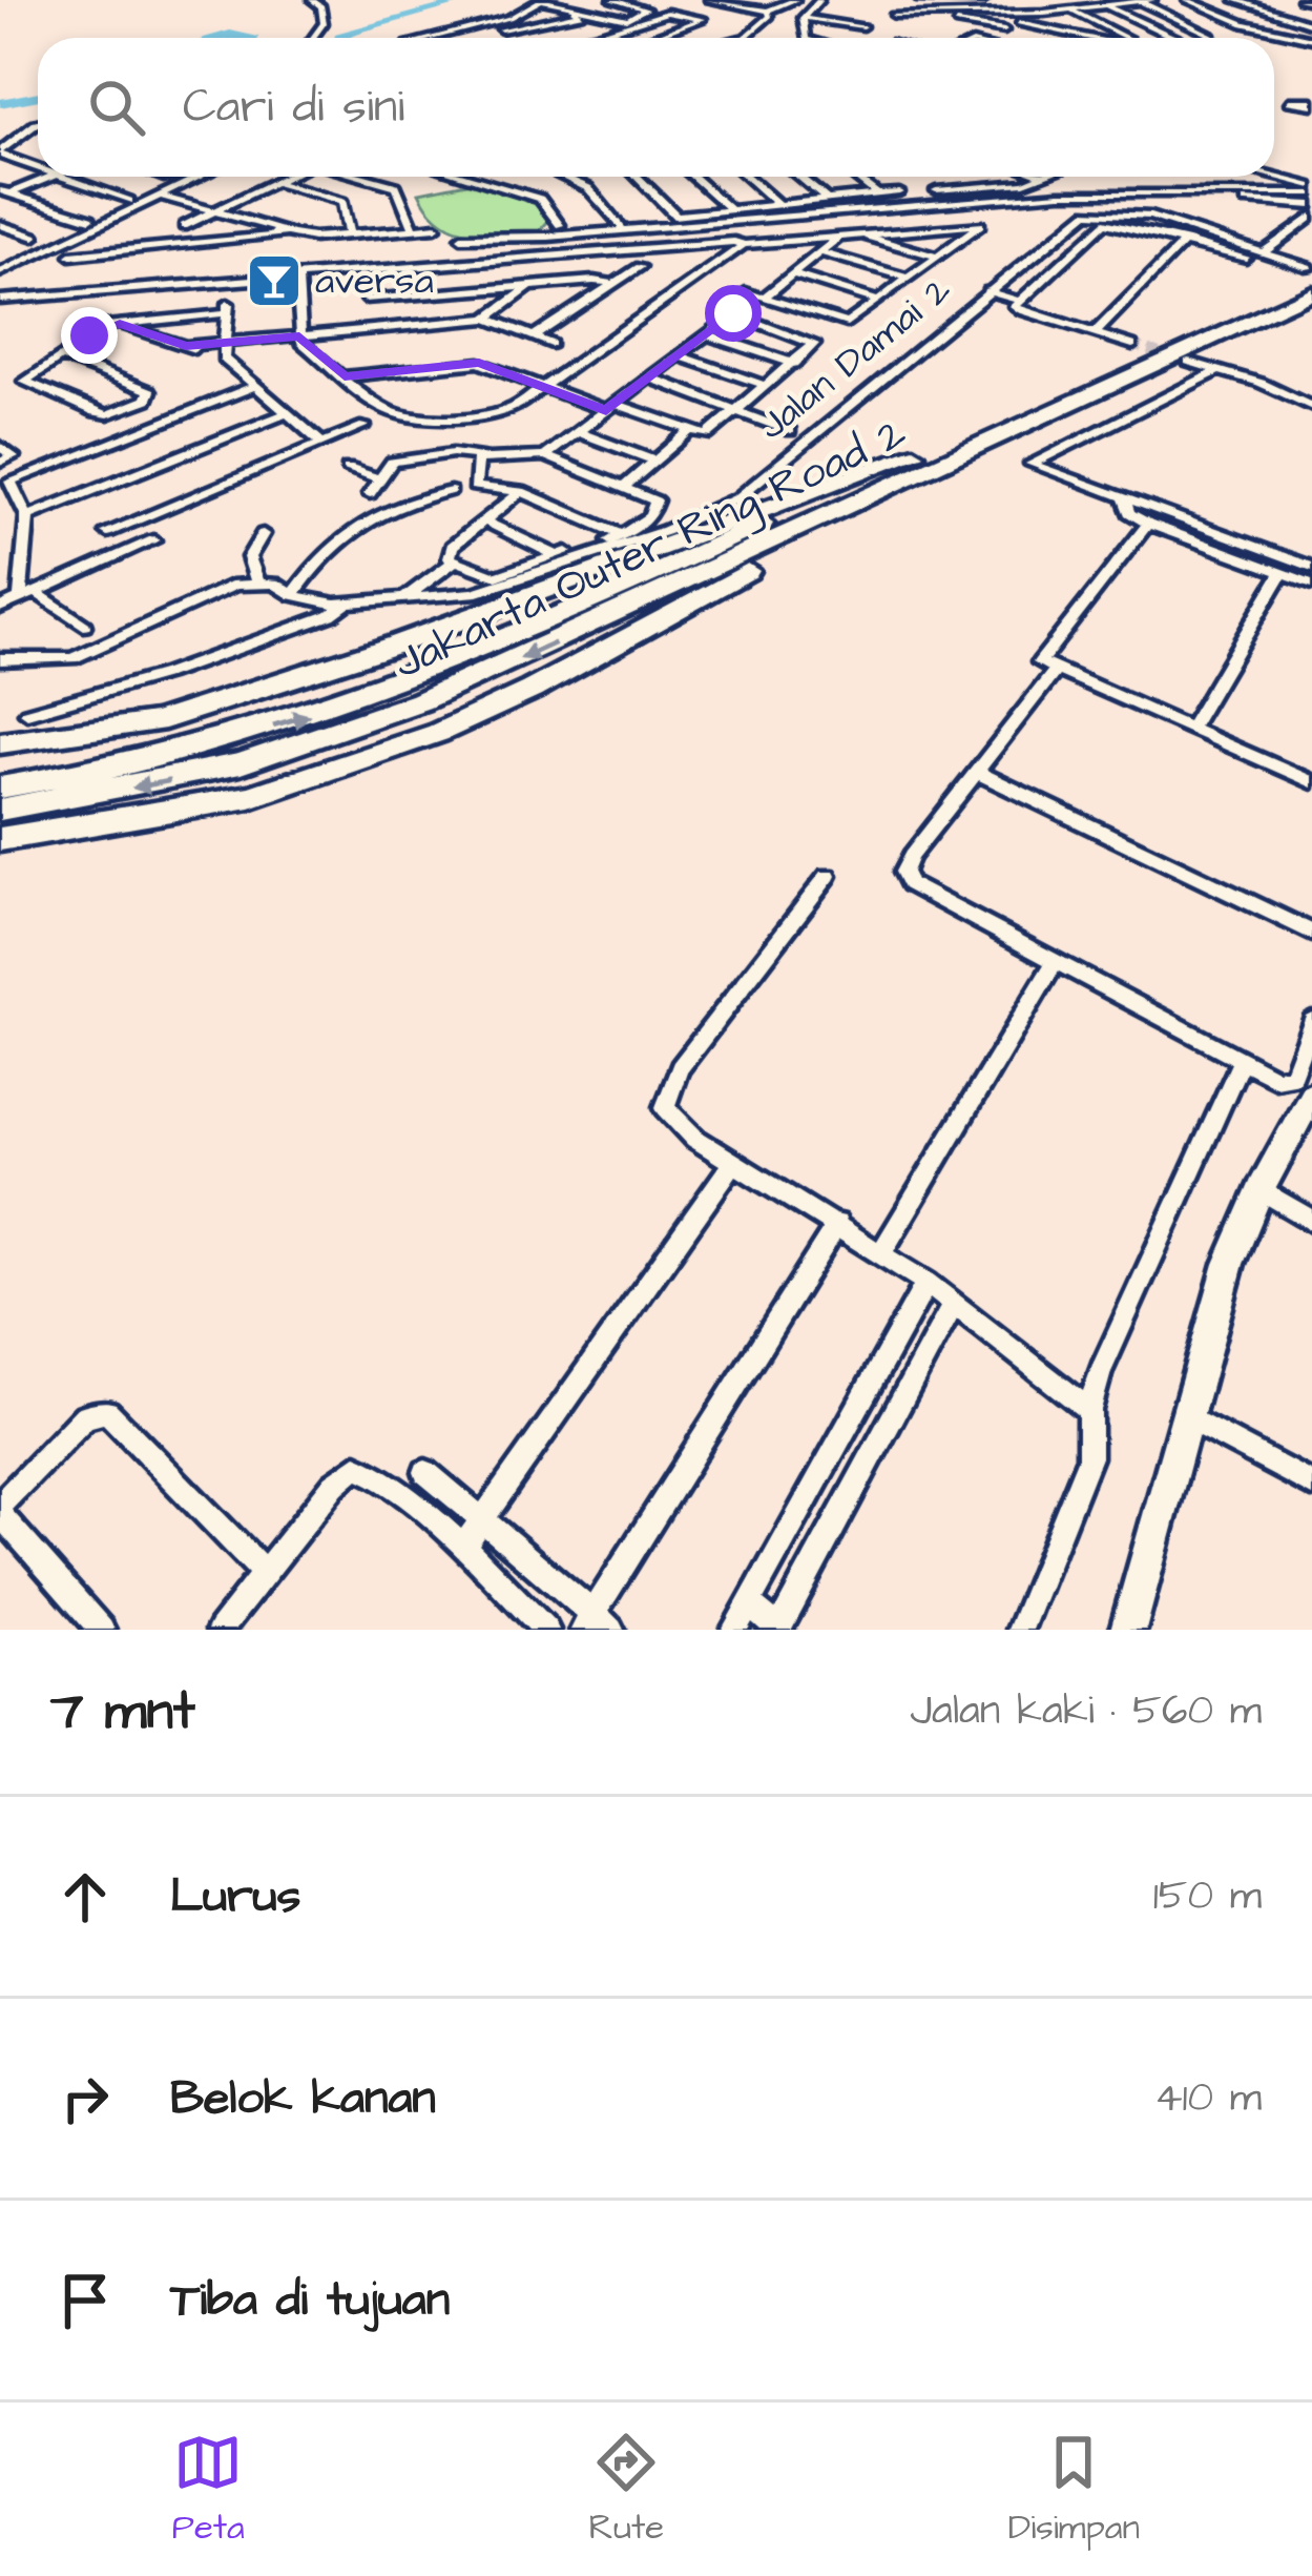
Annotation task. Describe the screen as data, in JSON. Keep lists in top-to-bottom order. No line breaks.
{"streets":{"highway":["Jakarta Outer Ring Road 2"],"street":["Jalan Damai 2"]},"places":{"bar":["aversa"]},"page":{"search":"Cari di sini","heading":["7 mnt","Jalan kaki · 560 m"],"list":[["Lurus","150 m"],["Belok kanan","410 m"],"Tiba di tujuan"],"nav":["Peta","Rute","Disimpan"]}}
